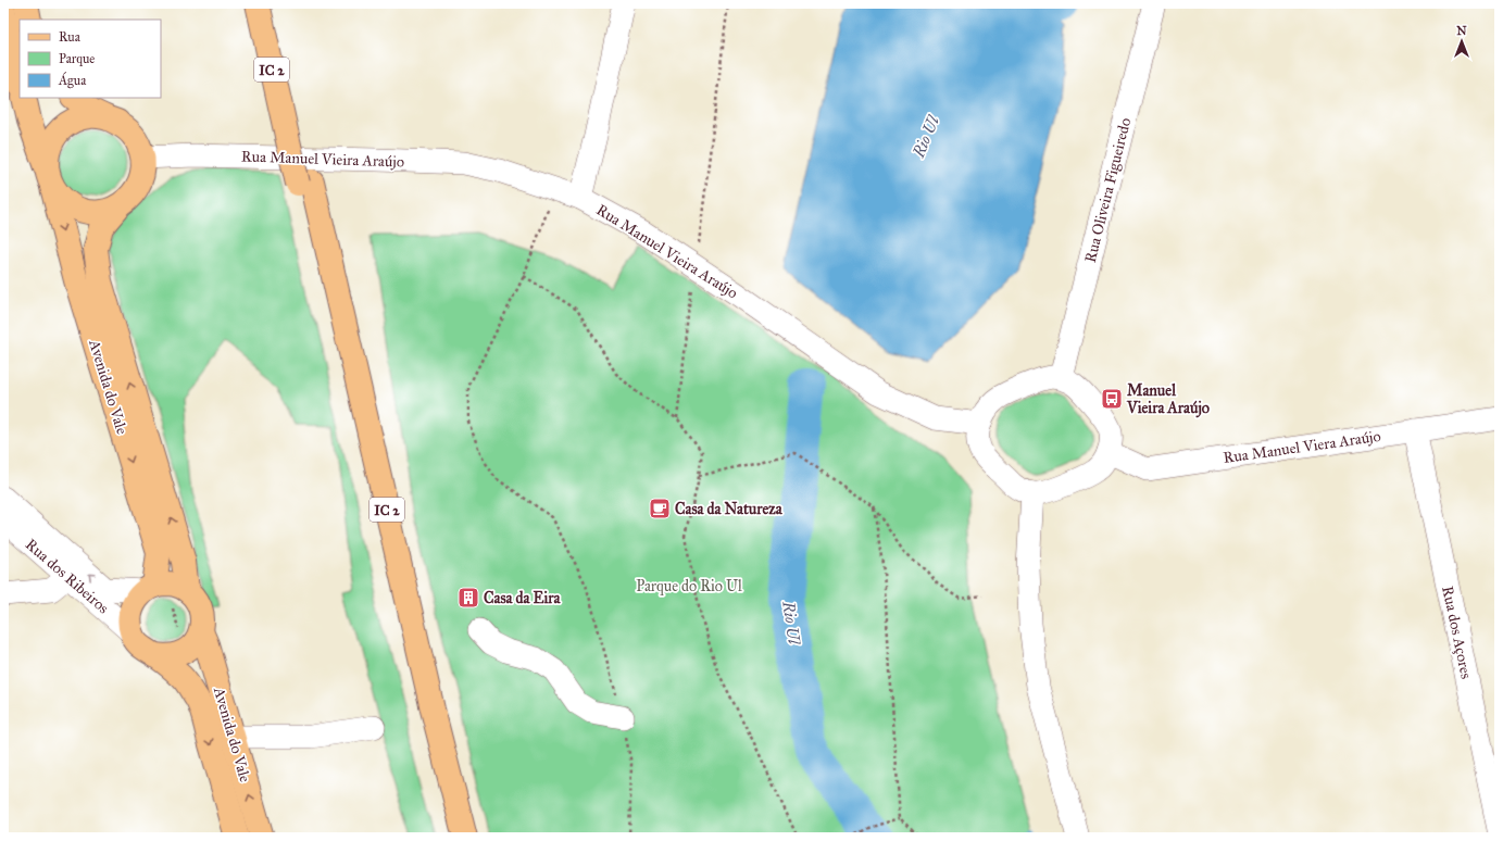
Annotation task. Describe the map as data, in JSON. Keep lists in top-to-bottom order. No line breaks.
{"streets":{"main road":["IC 2","Avenida do Vale"],"street":["Rua Manuel Vieira Araújo","Rua Oliveira Figueiredo","Rua Manuel Viera Araújo","Rua dos Ribeiros","Rua dos Açores"]},"crossings":[["Rua Manuel Vieira Araújo","Rua Oliveira Figueiredo"],["Rua Manuel Vieira Araújo","Avenida do Vale"],["Rua Manuel Vieira Araújo","Rua Manuel Viera Araújo"],["Rua Oliveira Figueiredo","Rua Manuel Viera Araújo"],["Avenida do Vale","Rua dos Ribeiros"],["Rua Manuel Viera Araújo","Rua dos Açores"]],"water":["Rio Ul"],"parks":["Parque do Rio Ul"],"places":{"bus stop":["Manuel Vieira Araújo"],"cafe":["Casa da Natureza"],"building":["Casa da Eira"]},"legend":["Rua","Parque","Água"],"north":"top"}
